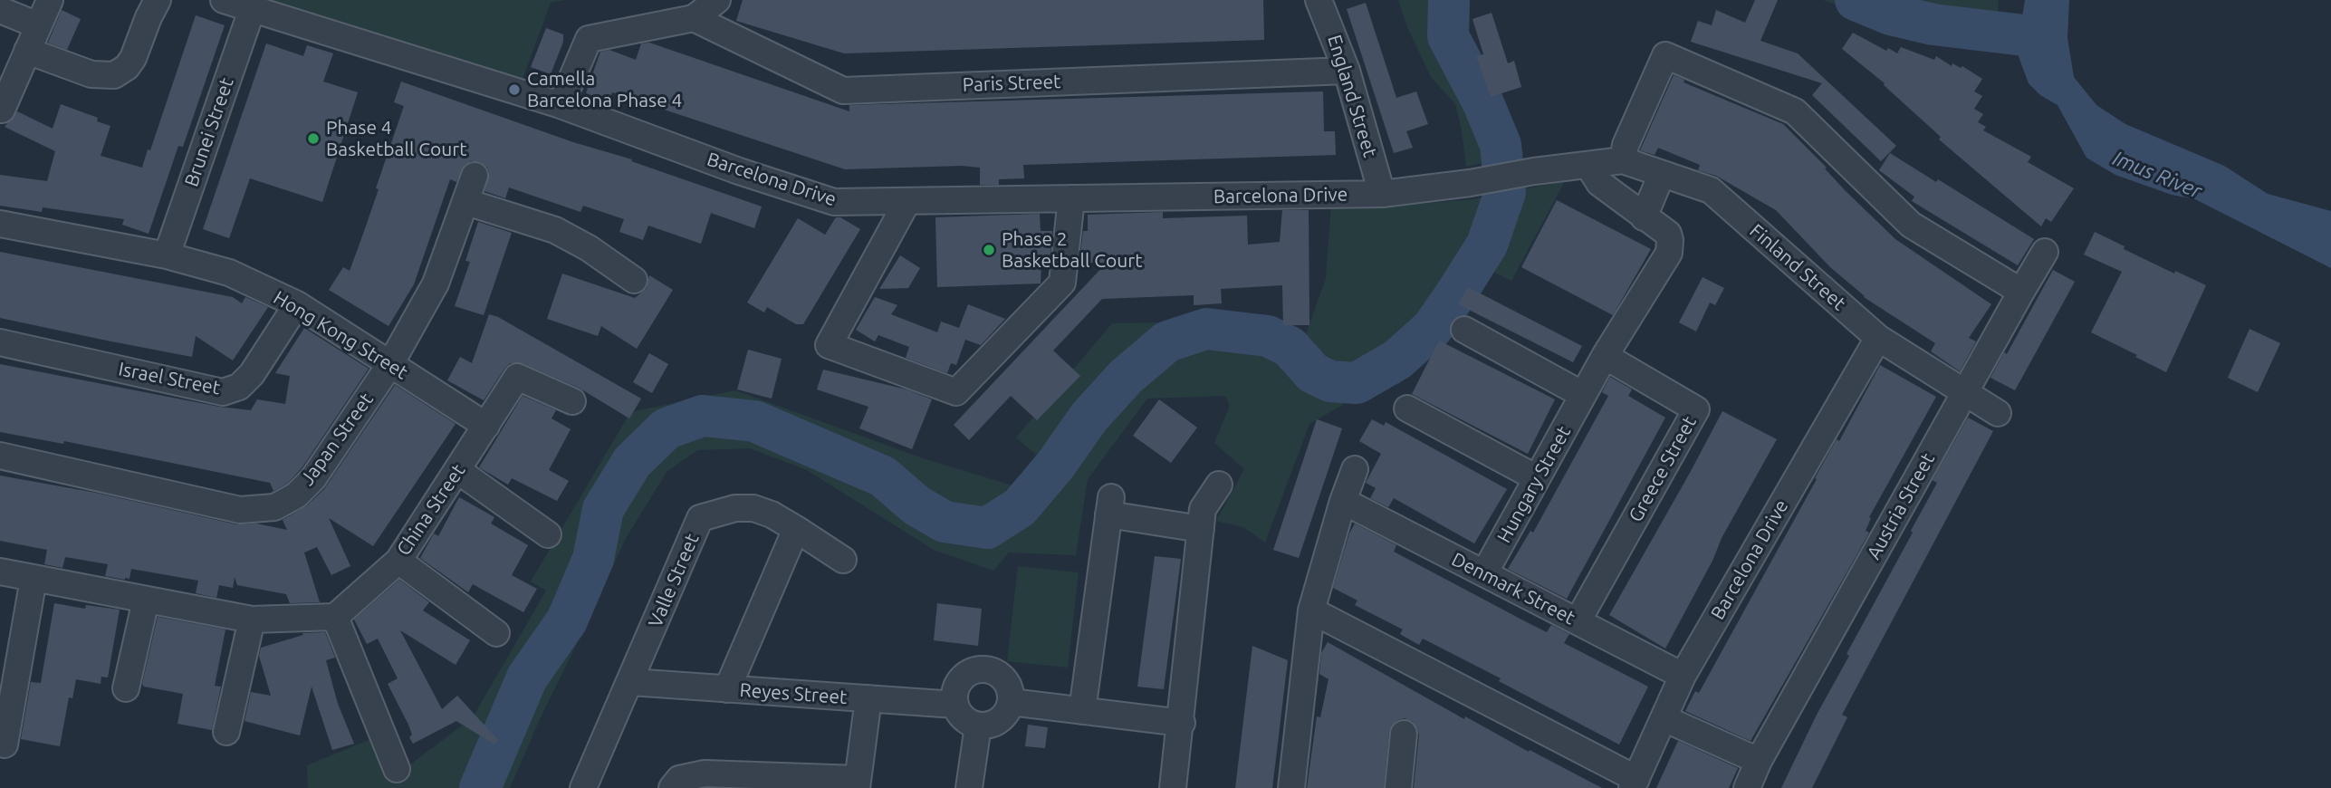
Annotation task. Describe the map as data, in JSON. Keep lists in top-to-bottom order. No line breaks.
{"streets":{"street":["Paris Street","England Street","Brunei Street","Barcelona Drive","Finland Street","Hong Kong Street","Israel Street","Japan Street","Greece Street","Hungary Street","Austria Street","China Street","Valle Street","Denmark Street","Reyes Street"]},"crossings":[["Paris Street","England Street"],["England Street","Barcelona Drive"],["Brunei Street","Barcelona Drive"],["Brunei Street","Hong Kong Street"],["Barcelona Drive","Finland Street"],["Barcelona Drive","Denmark Street"],["Finland Street","Austria Street"],["Hong Kong Street","Israel Street"],["Hong Kong Street","Japan Street"],["Hong Kong Street","China Street"],["Greece Street","Hungary Street"],["Greece Street","Denmark Street"],["Hungary Street","Denmark Street"],["Valle Street","Reyes Street"]],"water":["Imus River"],"places":["Camella Barcelona Phase 4","Phase 4 Basketball Court","Phase 2 Basketball Court"]}
